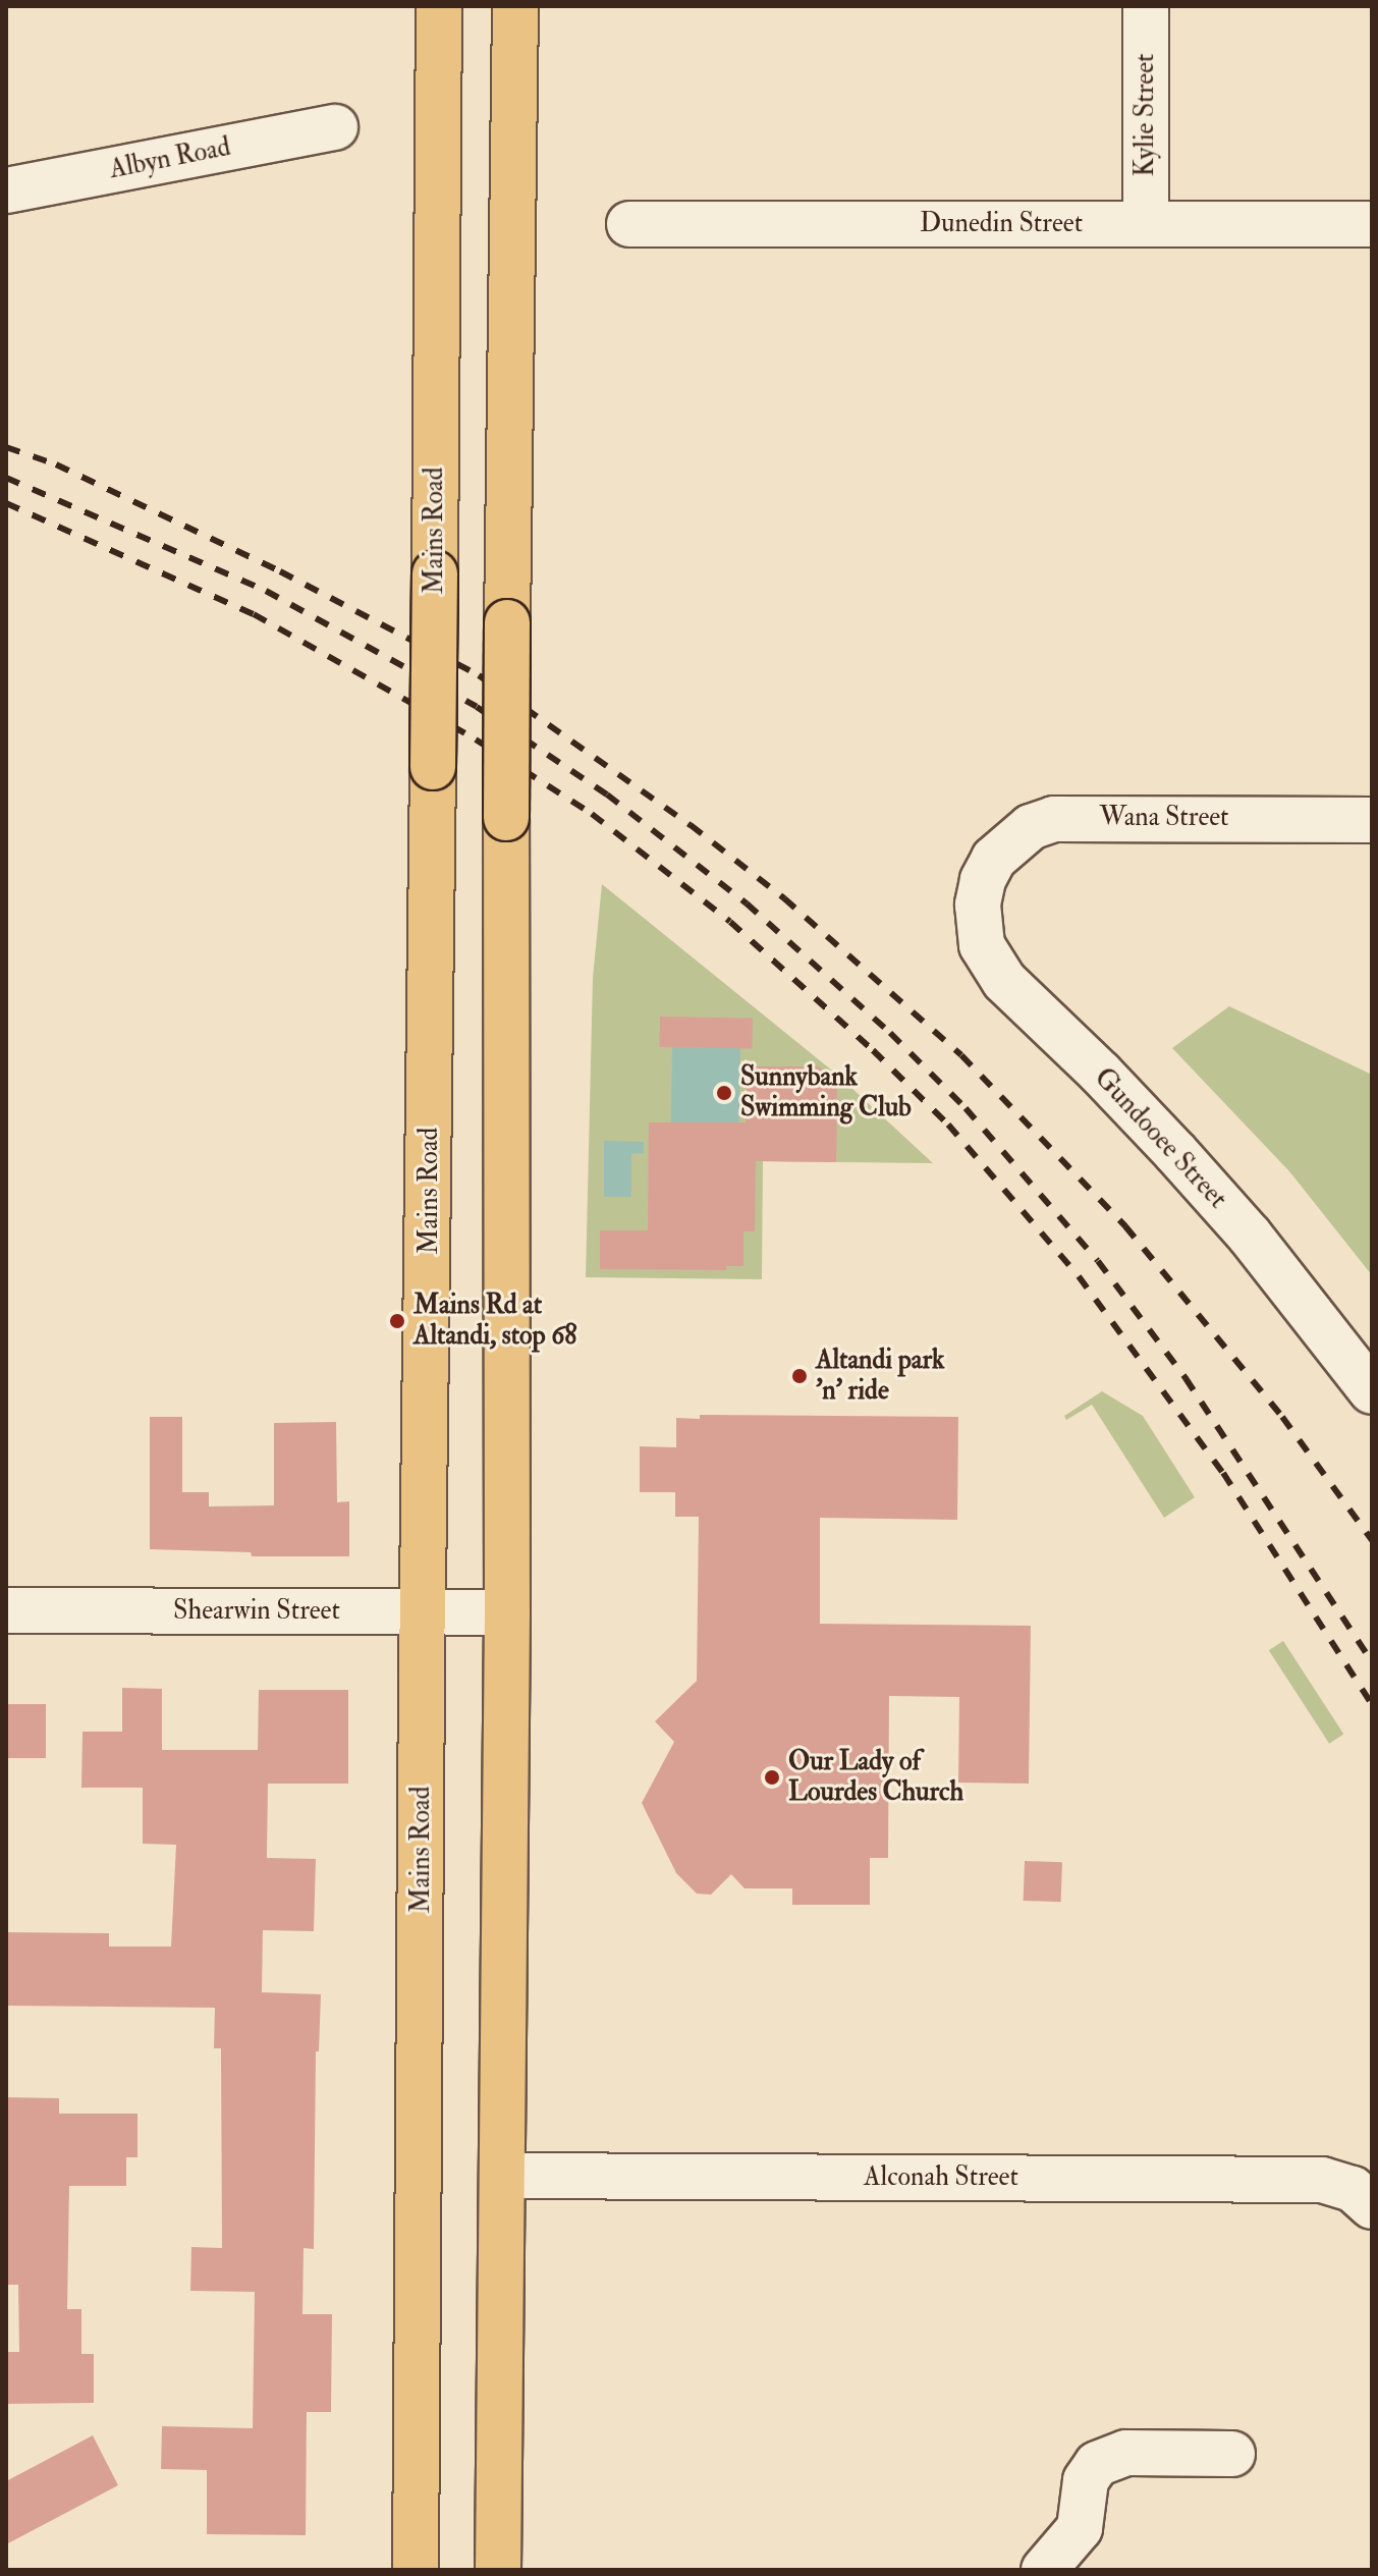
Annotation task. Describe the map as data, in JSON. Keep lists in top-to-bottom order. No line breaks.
{"streets":{"main road":["Mains Road"],"street":["Kylie Street","Albyn Road","Dunedin Street","Wana Street","Gundooee Street","Shearwin Street","Alconah Street"]},"crossings":[["Kylie Street","Dunedin Street"],["Mains Road","Shearwin Street"],["Wana Street","Gundooee Street"]],"places":["Sunnybank Swimming Club","Mains Rd at Altandi, stop 68","Altandi park 'n' ride","Our Lady of Lourdes Church"]}
